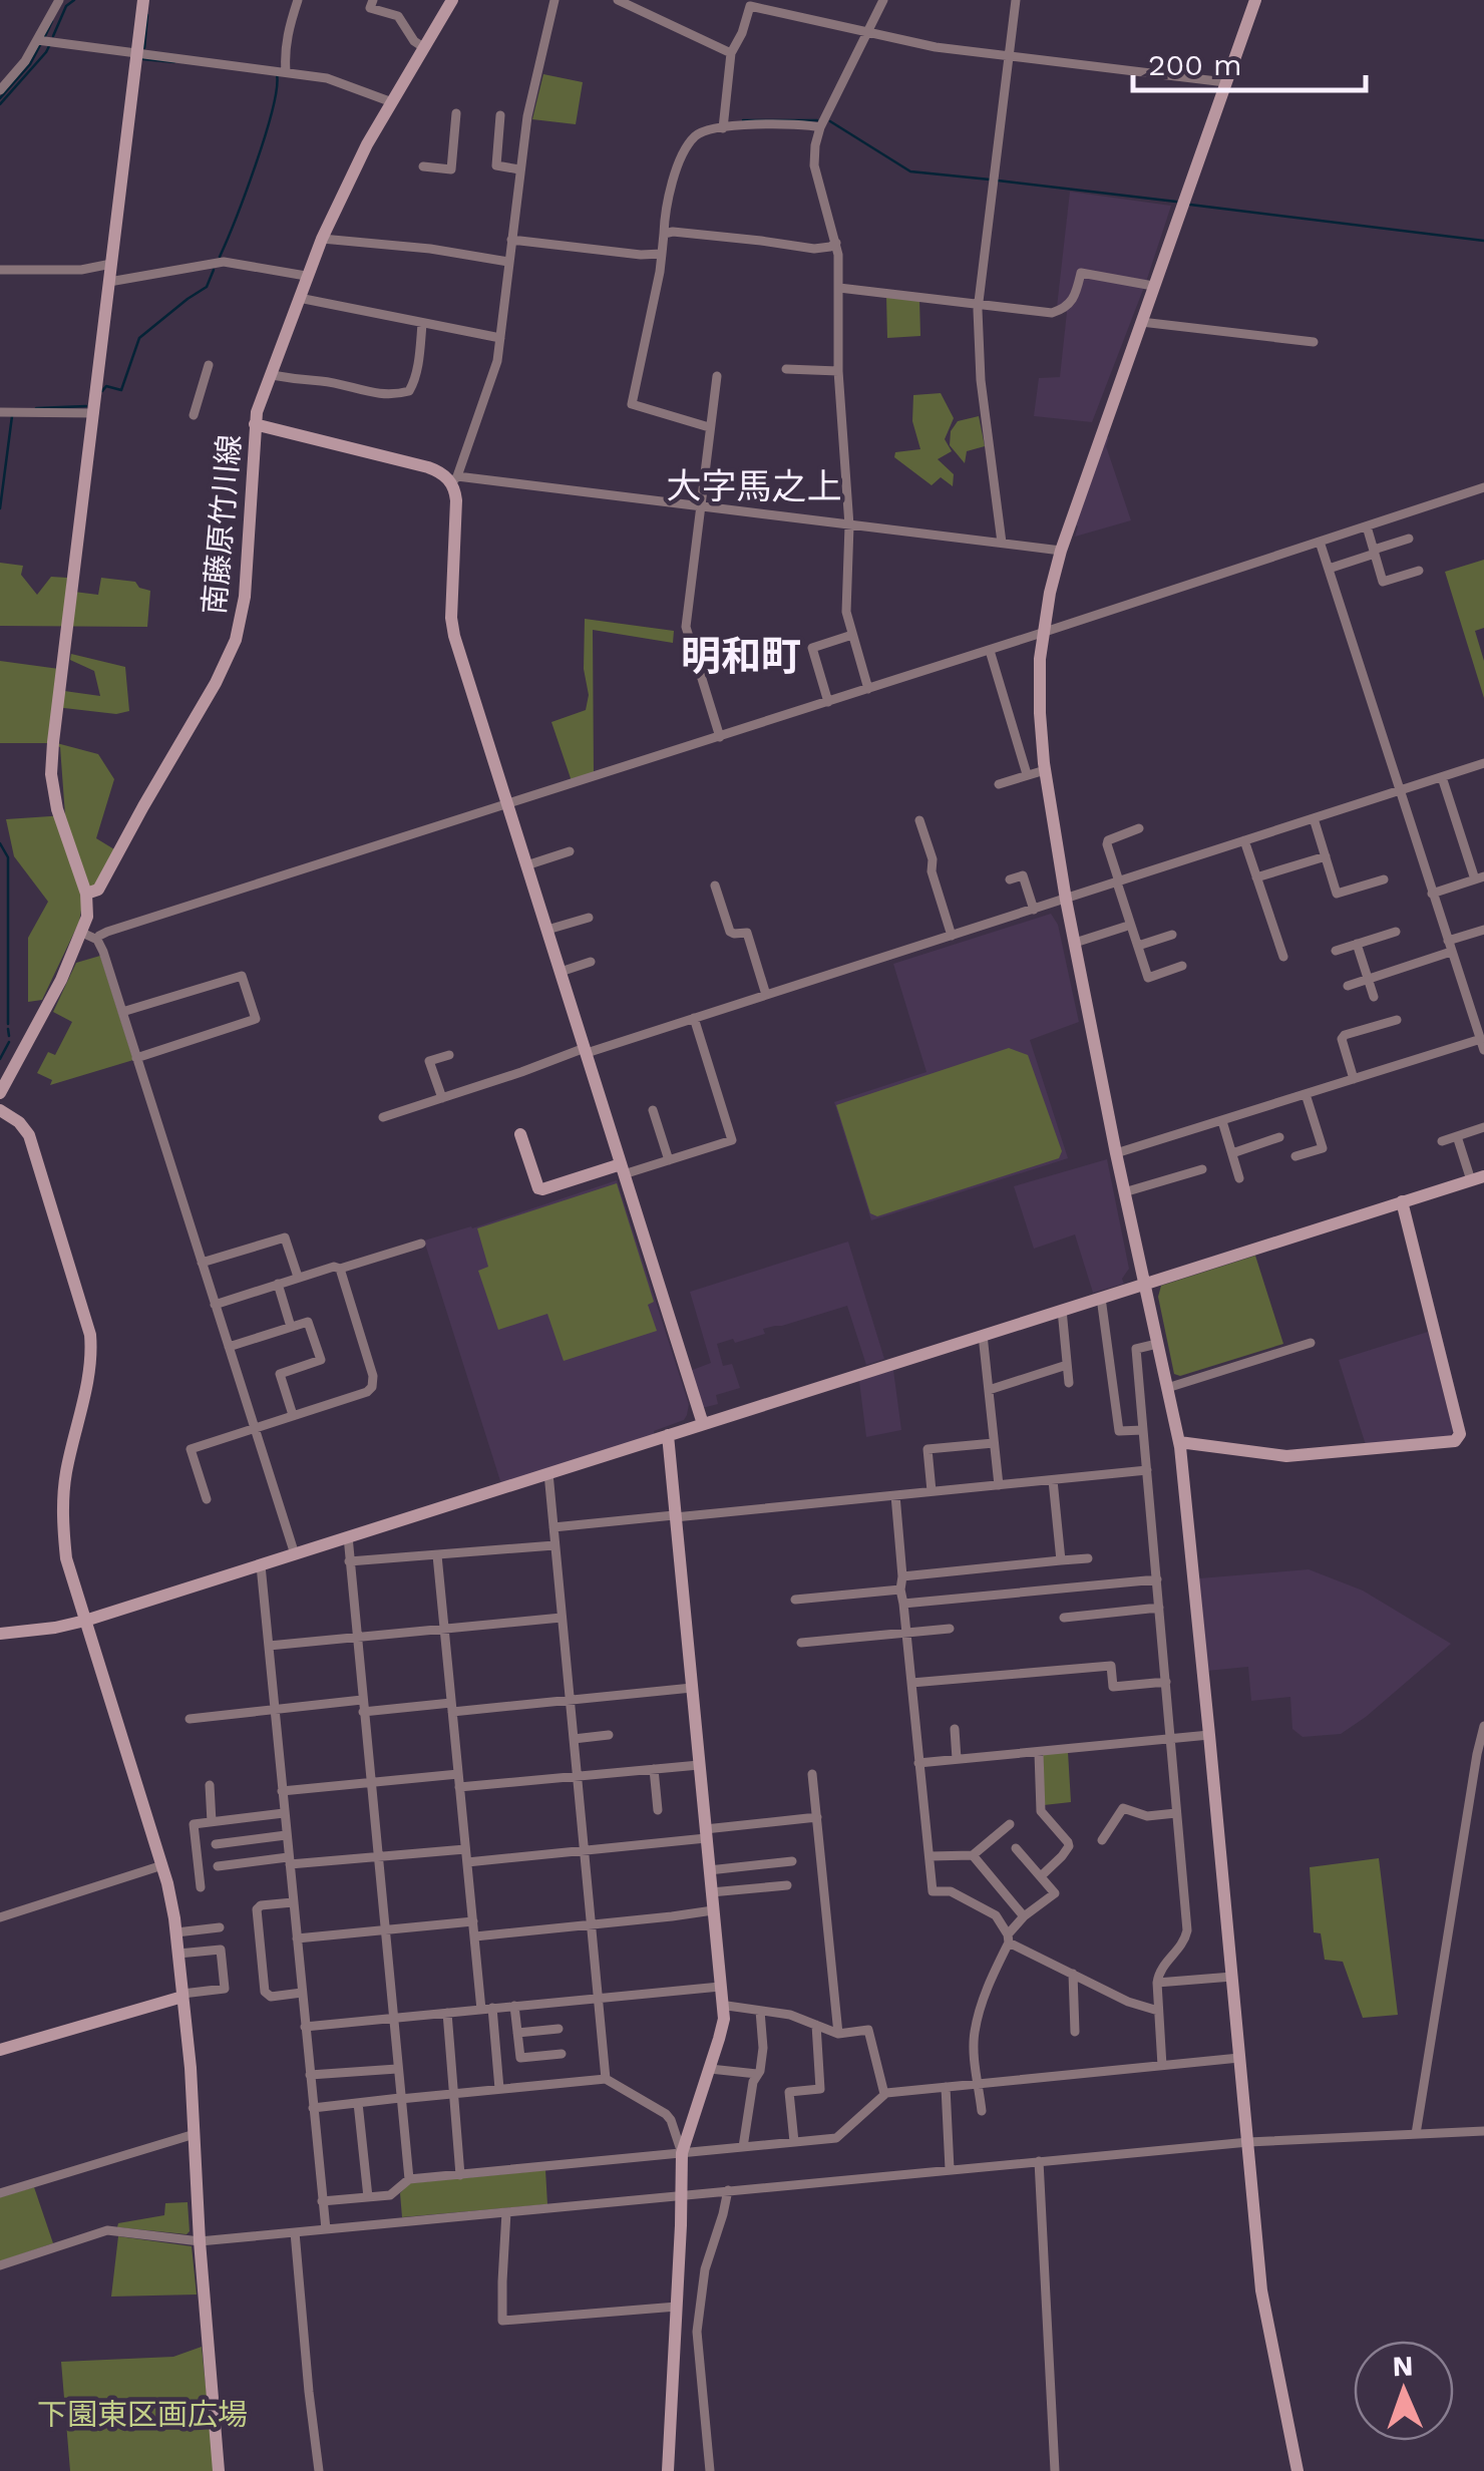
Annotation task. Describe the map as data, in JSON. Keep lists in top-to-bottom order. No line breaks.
{"streets":{"street":["南藤原竹川線"]},"districts":["大字馬之上","明和町"],"parks":["下園東区画広場"],"scale_bar":"200 m","north":"top"}
